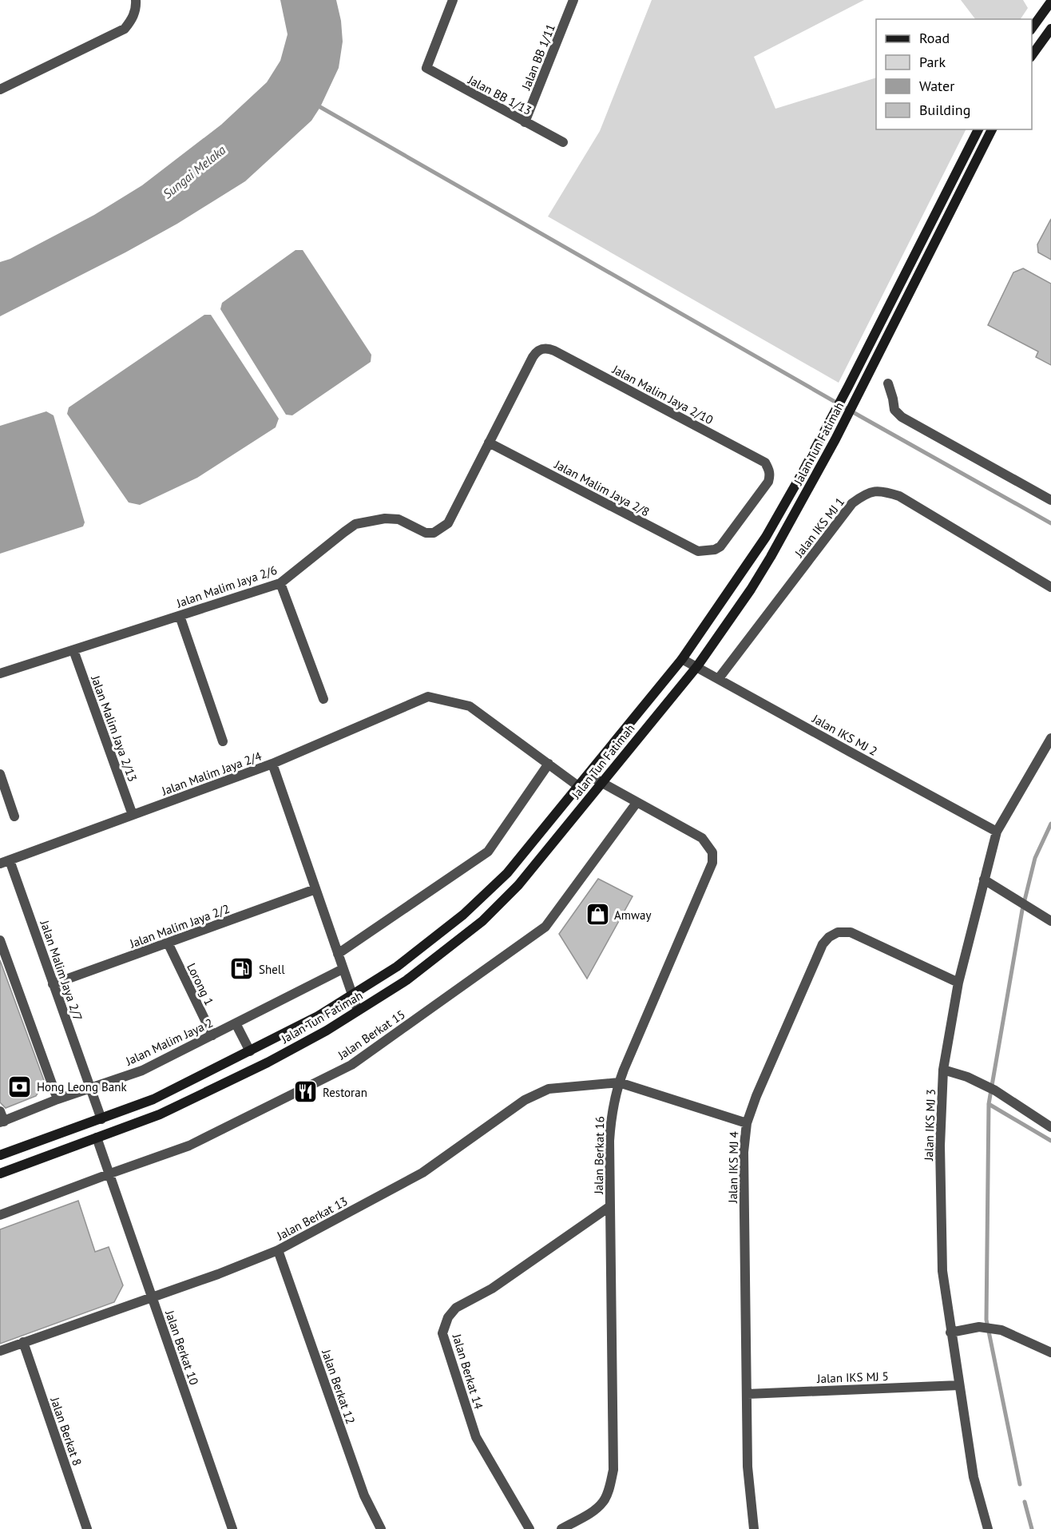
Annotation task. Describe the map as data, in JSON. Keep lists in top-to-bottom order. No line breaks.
{"streets":{"main road":["Jalan Tun Fatimah"],"street":["Jalan BB 1/11","Jalan BB 1/13","Jalan Malim Jaya 2/10","Jalan Malim Jaya 2/8","Jalan IKS MJ 1","Jalan Malim Jaya 2/6","Jalan Malim Jaya 2/13","Jalan IKS MJ 2","Jalan Malim Jaya 2/4","Jalan Malim Jaya 2/2","Jalan Malim Jaya 2/7","Lorong 1","Jalan Berkat 15","Jalan Malim Jaya 2","Jalan IKS MJ 3","Jalan Berkat 16","Jalan IKS MJ 4","Jalan Berkat 13","Jalan Berkat 10","Jalan Berkat 14","Jalan IKS MJ 5","Jalan Berkat 12","Jalan Berkat 8"]},"crossings":[["Jalan BB 1/11","Jalan BB 1/13"],["Jalan Malim Jaya 2/10","Jalan Malim Jaya 2/8"],["Jalan Malim Jaya 2/10","Jalan Malim Jaya 2/6"],["Jalan Tun Fatimah","Jalan IKS MJ 2"],["Jalan Tun Fatimah","Jalan Malim Jaya 2/7"],["Jalan Tun Fatimah","Jalan Berkat 16"],["Jalan Tun Fatimah","Jalan Berkat 10"],["Jalan Malim Jaya 2/8","Jalan Malim Jaya 2/6"],["Jalan IKS MJ 1","Jalan IKS MJ 2"],["Jalan Malim Jaya 2/6","Jalan Malim Jaya 2/13"],["Jalan Malim Jaya 2/13","Jalan Malim Jaya 2/4"],["Jalan IKS MJ 2","Jalan IKS MJ 3"],["Jalan Malim Jaya 2/4","Jalan Malim Jaya 2/7"],["Jalan Malim Jaya 2/2","Jalan Malim Jaya 2/7"],["Jalan Malim Jaya 2/2","Lorong 1"],["Jalan Malim Jaya 2/7","Jalan Malim Jaya 2"],["Lorong 1","Jalan Malim Jaya 2"],["Jalan Berkat 15","Jalan Berkat 16"],["Jalan Berkat 15","Jalan Berkat 10"],["Jalan IKS MJ 3","Jalan IKS MJ 4"],["Jalan IKS MJ 3","Jalan IKS MJ 5"],["Jalan Berkat 16","Jalan Berkat 13"],["Jalan Berkat 16","Jalan Berkat 14"],["Jalan IKS MJ 4","Jalan IKS MJ 5"],["Jalan Berkat 13","Jalan Berkat 10"],["Jalan Berkat 13","Jalan Berkat 12"],["Jalan Berkat 13","Jalan Berkat 8"]],"water":["Sungai Melaka"],"places":{"shop":["Amway"],"fuel station":["Shell"],"bank":["Hong Leong Bank"],"restaurant":["Restoran"]},"legend":["Road","Park","Water","Building"]}
